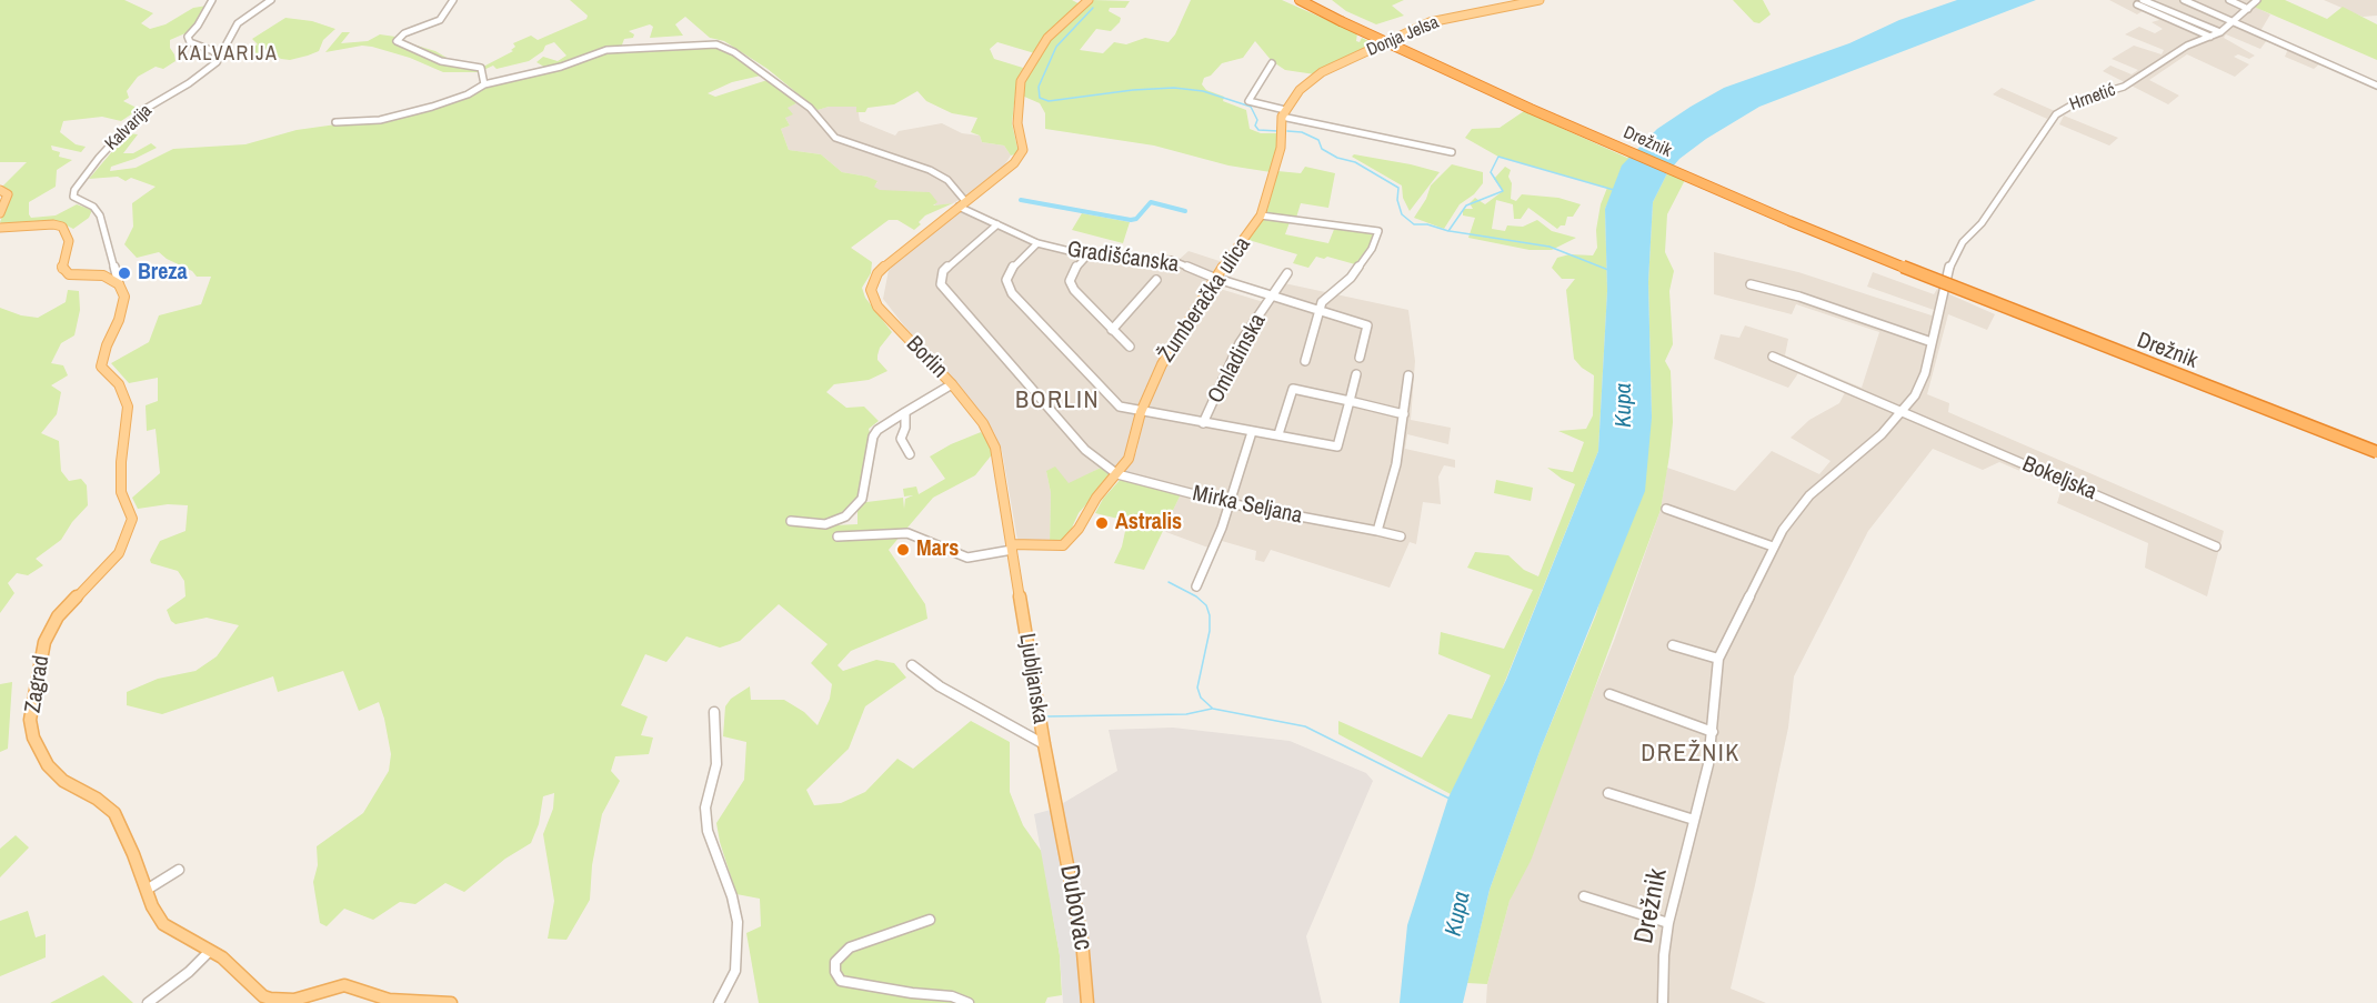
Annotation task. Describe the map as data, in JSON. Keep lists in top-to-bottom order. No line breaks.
{"streets":{"highway":["Drežnik"],"main road":["Donja Jelsa","Žumberačka ulica","Borlin","Ljubljanska","Zagrad","Dubovac"],"street":["Hrnetić","Kalvarija","Gradišćanska","Omladinska","Bokeljska","Mirka Seljana"]},"crossings":[["Donja Jelsa","Žumberačka ulica"],["Hrnetić","Drežnik"],["Kalvarija","Zagrad"],["Drežnik","Bokeljska"],["Gradišćanska","Žumberačka ulica"],["Gradišćanska","Borlin"],["Žumberačka ulica","Borlin"],["Žumberačka ulica","Mirka Seljana"],["Žumberačka ulica","Ljubljanska"],["Borlin","Ljubljanska"],["Ljubljanska","Dubovac"]],"districts":["KALVARIJA","BORLIN","DREŽNIK"],"water":["Kupa"],"places":["Breza","Astralis","Mars"]}
